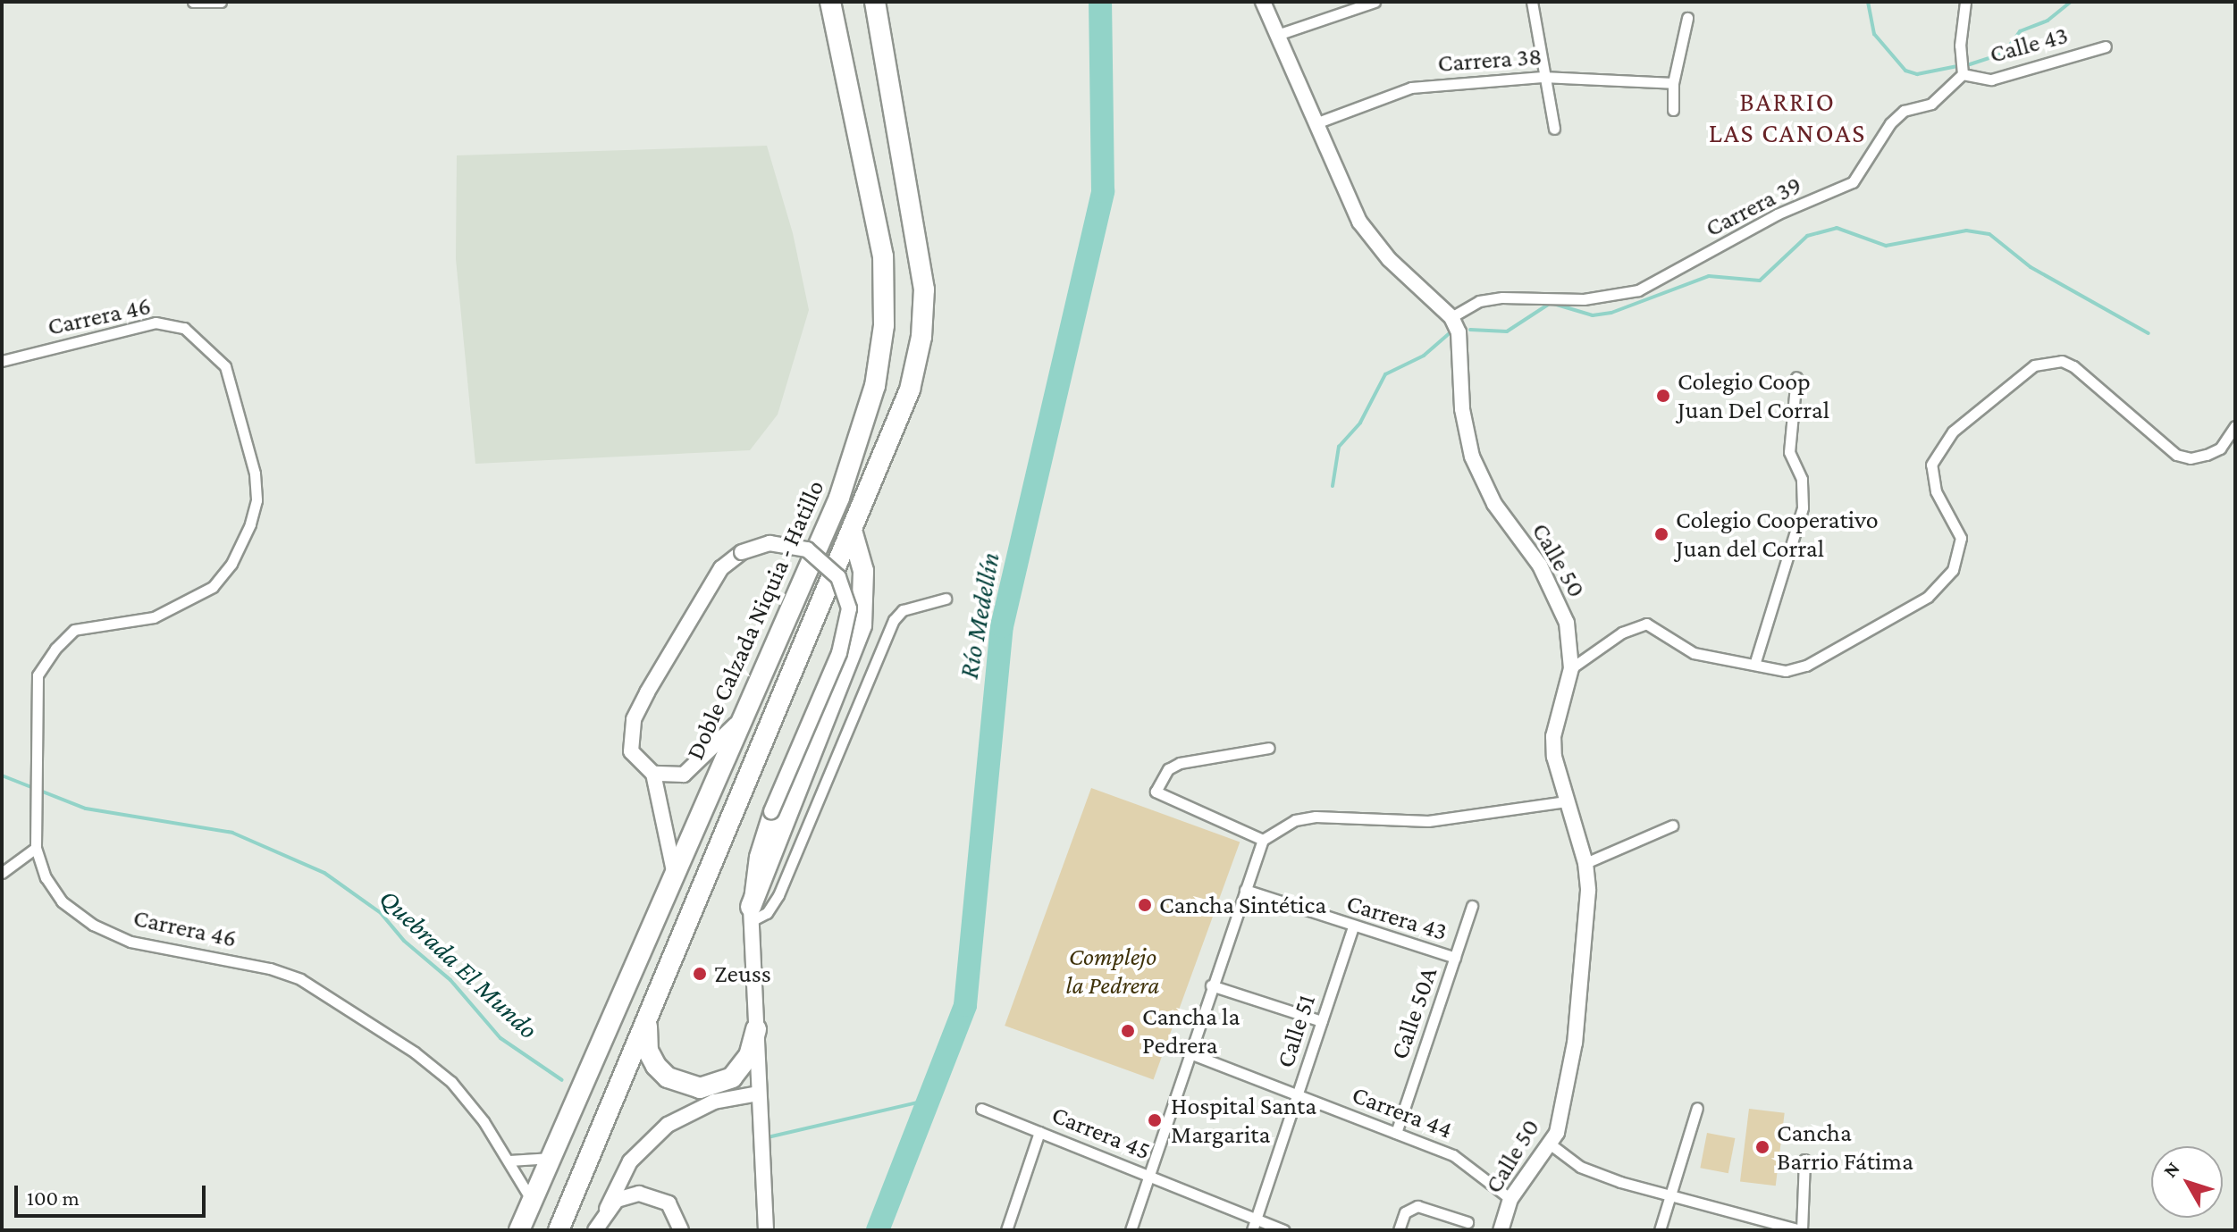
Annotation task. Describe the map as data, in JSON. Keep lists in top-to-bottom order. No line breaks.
{"streets":{"highway":["Doble Calzada Niquia - Hatillo"],"main road":["Calle 50"],"street":["Calle 43","Carrera 38","Carrera 39","Carrera 46","Carrera 43","Calle 50A","Calle 51","Carrera 44","Carrera 45"]},"crossings":[["Calle 43","Carrera 39"],["Carrera 39","Calle 50"],["Carrera 46","Doble Calzada Niquia - Hatillo"],["Calle 50","Carrera 44"],["Carrera 43","Calle 50A"],["Carrera 43","Calle 51"],["Calle 50A","Carrera 44"],["Calle 51","Carrera 44"],["Calle 51","Carrera 45"]],"districts":["BARRIO LAS CANOAS"],"water":["Río Medellín","Quebrada El Mundo"],"parks":["Complejo la Pedrera"],"places":["Colegio Coop Juan Del Corral","Colegio Cooperativo Juan del Corral","Cancha Sintética","Zeuss","Cancha la Pedrera","Hospital Santa Margarita","Cancha Barrio Fátima"],"scale_bar":"100 m","north":"top left"}
